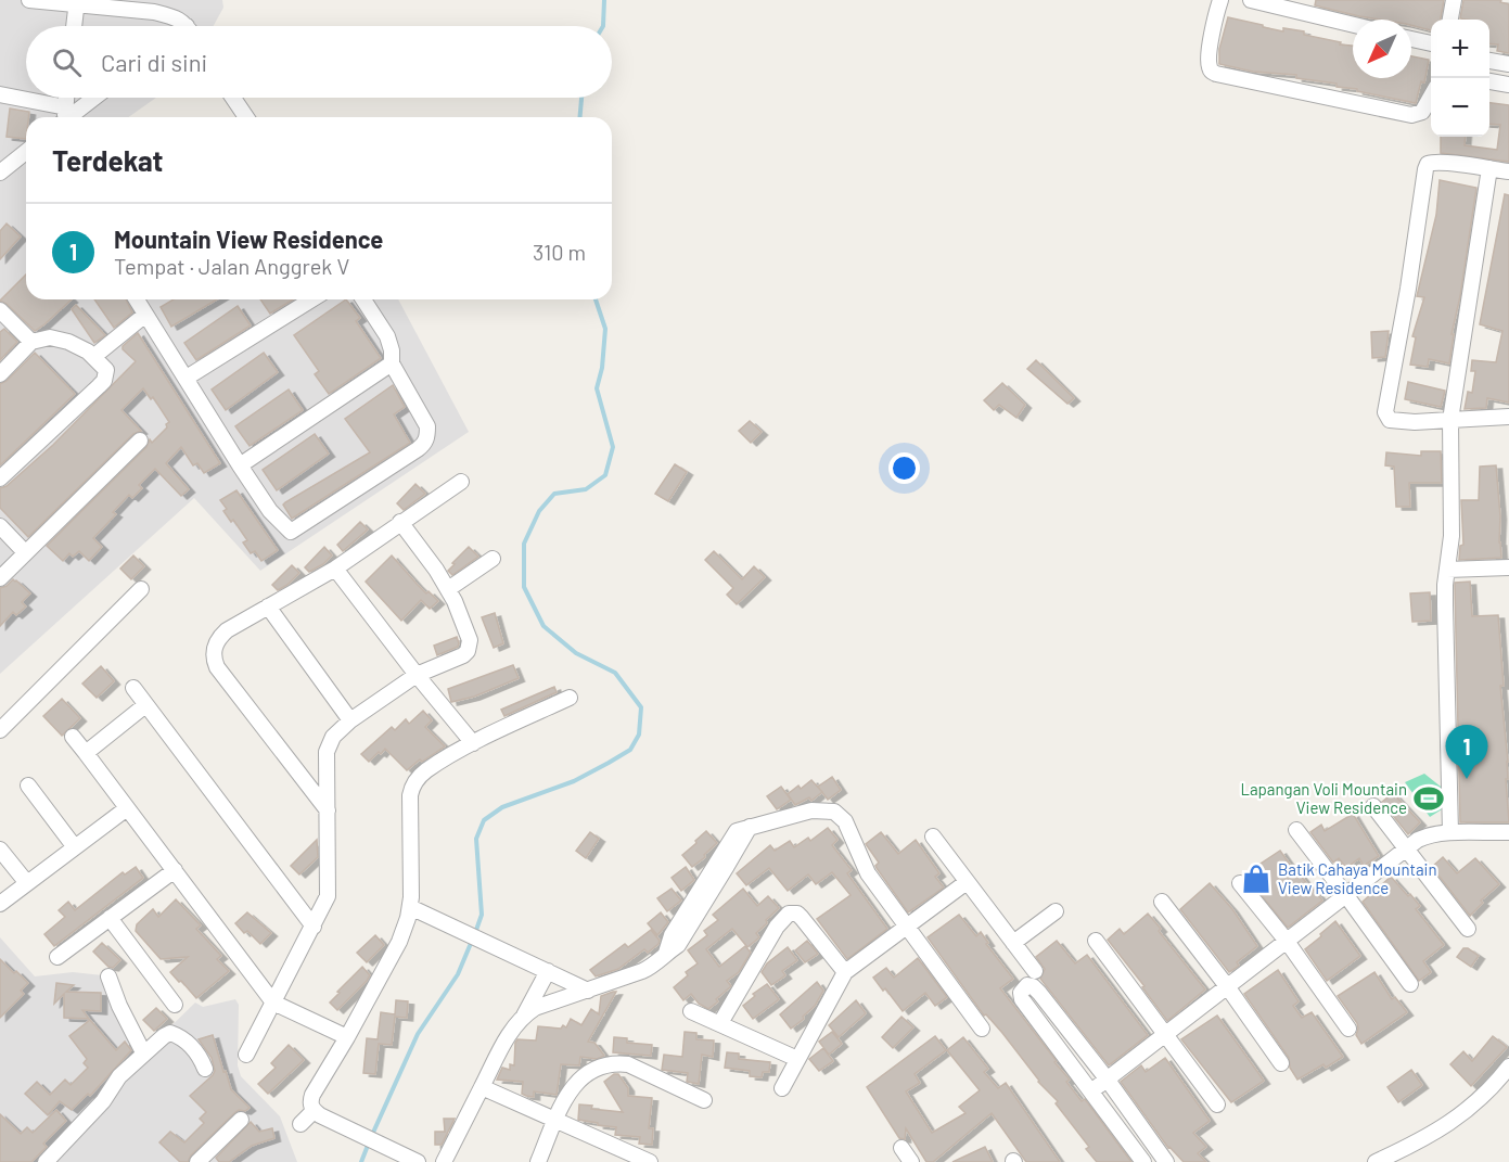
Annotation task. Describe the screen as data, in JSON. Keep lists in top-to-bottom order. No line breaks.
{"places":{"sports":["Lapangan Voli Mountain View Residence"],"shop":["Batik Cahaya Mountain View Residence"]},"north":"bottom left","page":{"map_buttons":["+","−"],"search":"Cari di sini","heading":"Terdekat","list":[{"mark":"1","name":"Mountain View Residence","note":"Tempat · Jalan Anggrek V","value":"310 m"}],"pins":"1"}}
